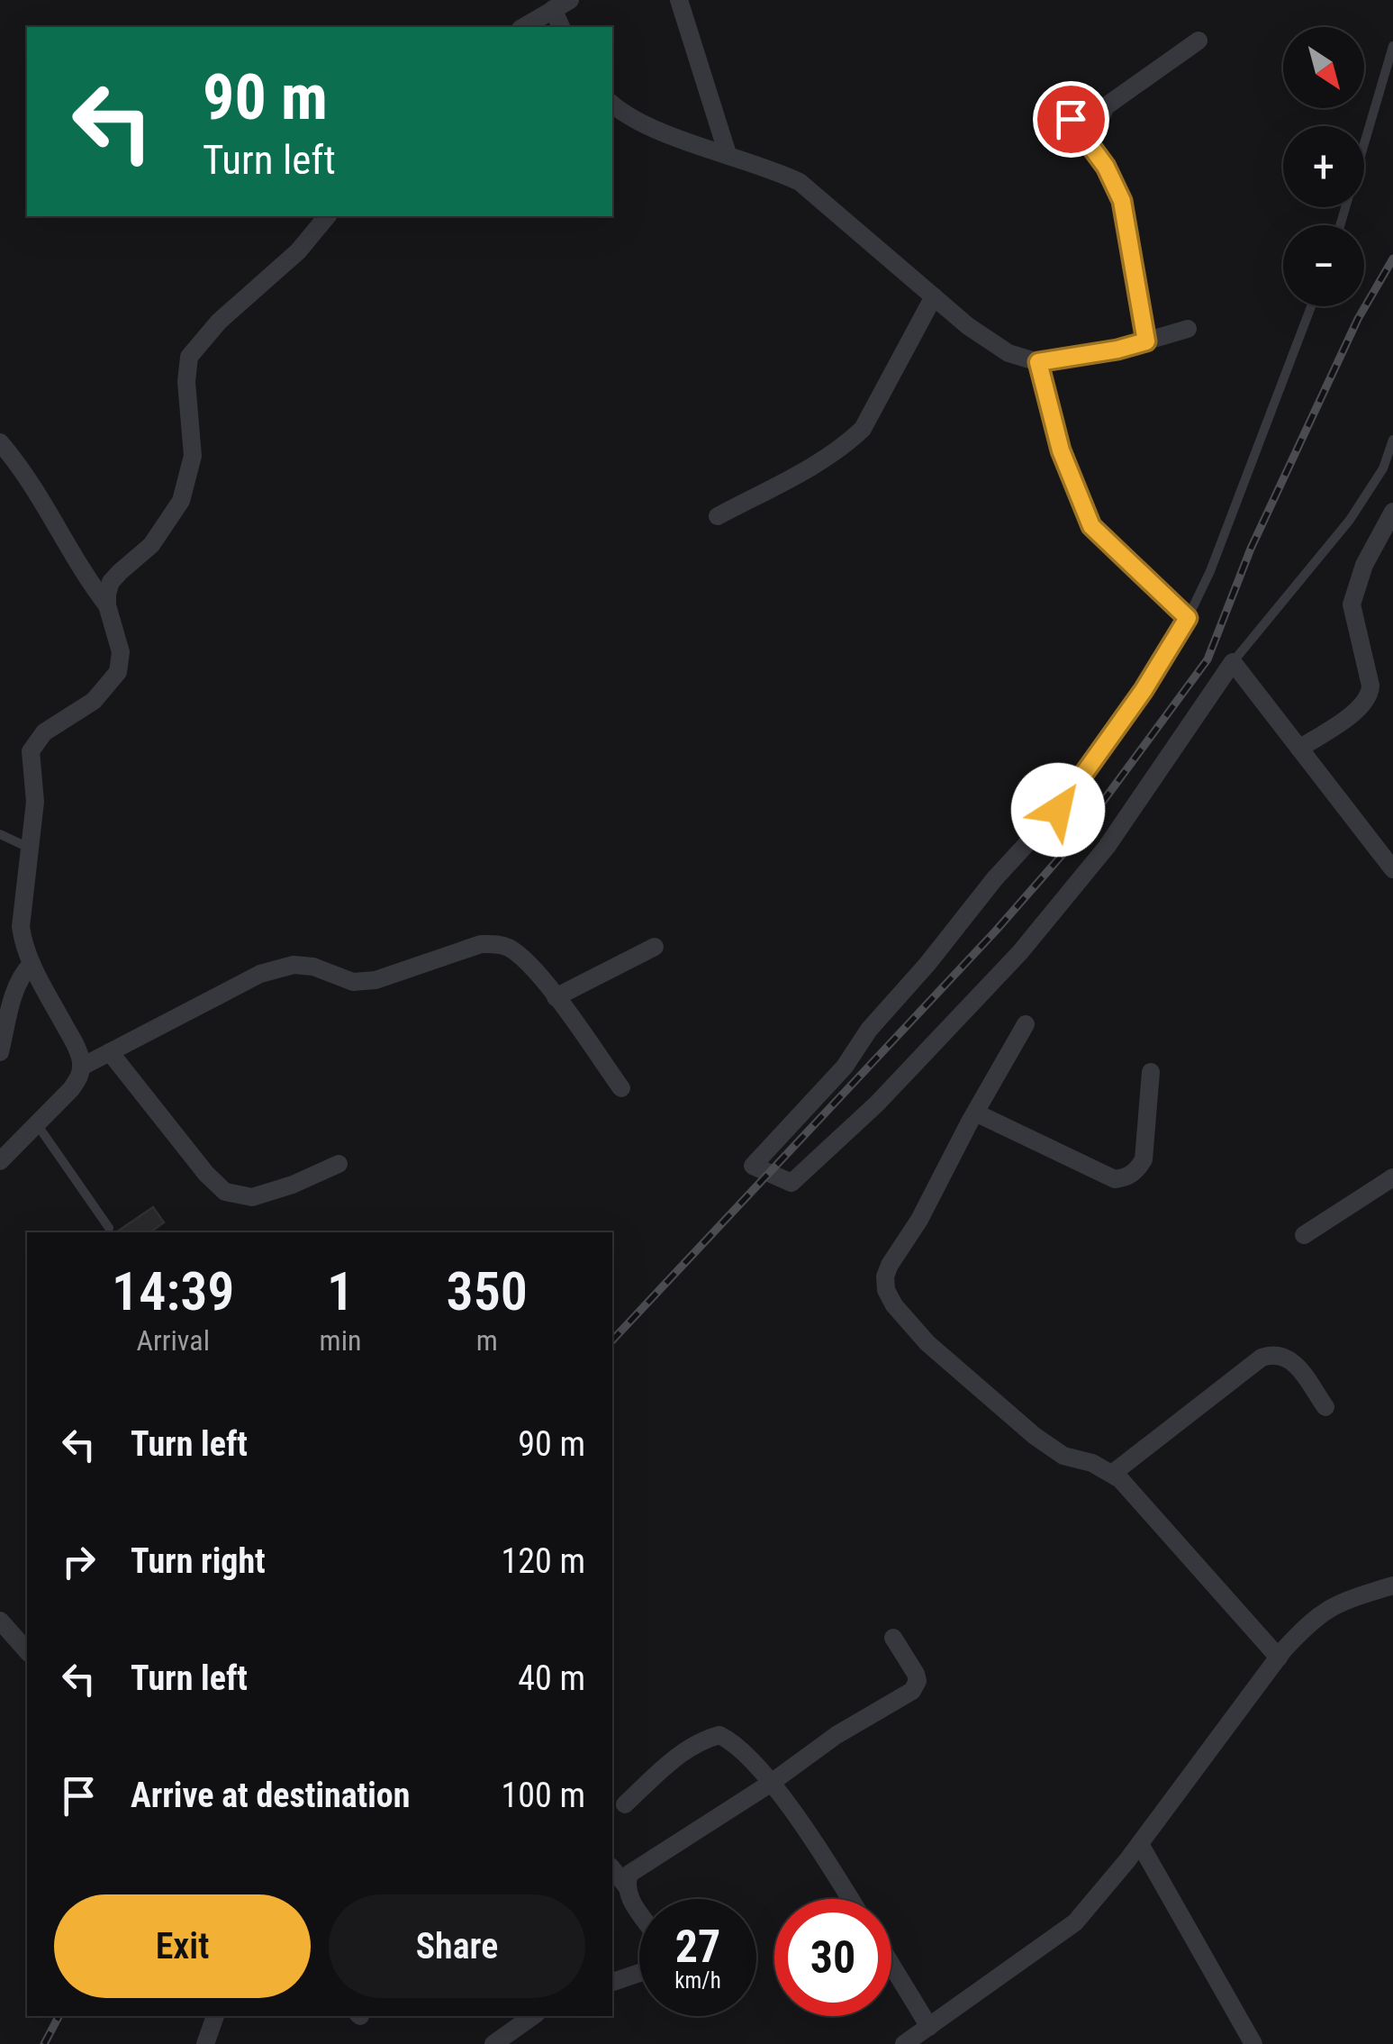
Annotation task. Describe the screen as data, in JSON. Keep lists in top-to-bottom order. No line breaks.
{"north":"bottom right","page":{"map_buttons":["+","−"],"turn":["90 m","Turn left"],"eta":["14:39","Arrival","1","min","350","m"],"list":[{"name":"Turn left","value":"90 m"},{"name":"Turn right","value":"120 m"},{"name":"Turn left","value":"40 m"},{"name":"Arrive at destination","value":"100 m"}],"buttons":["Exit","Share"],"speed":"27 km/h","limit":"30"}}
